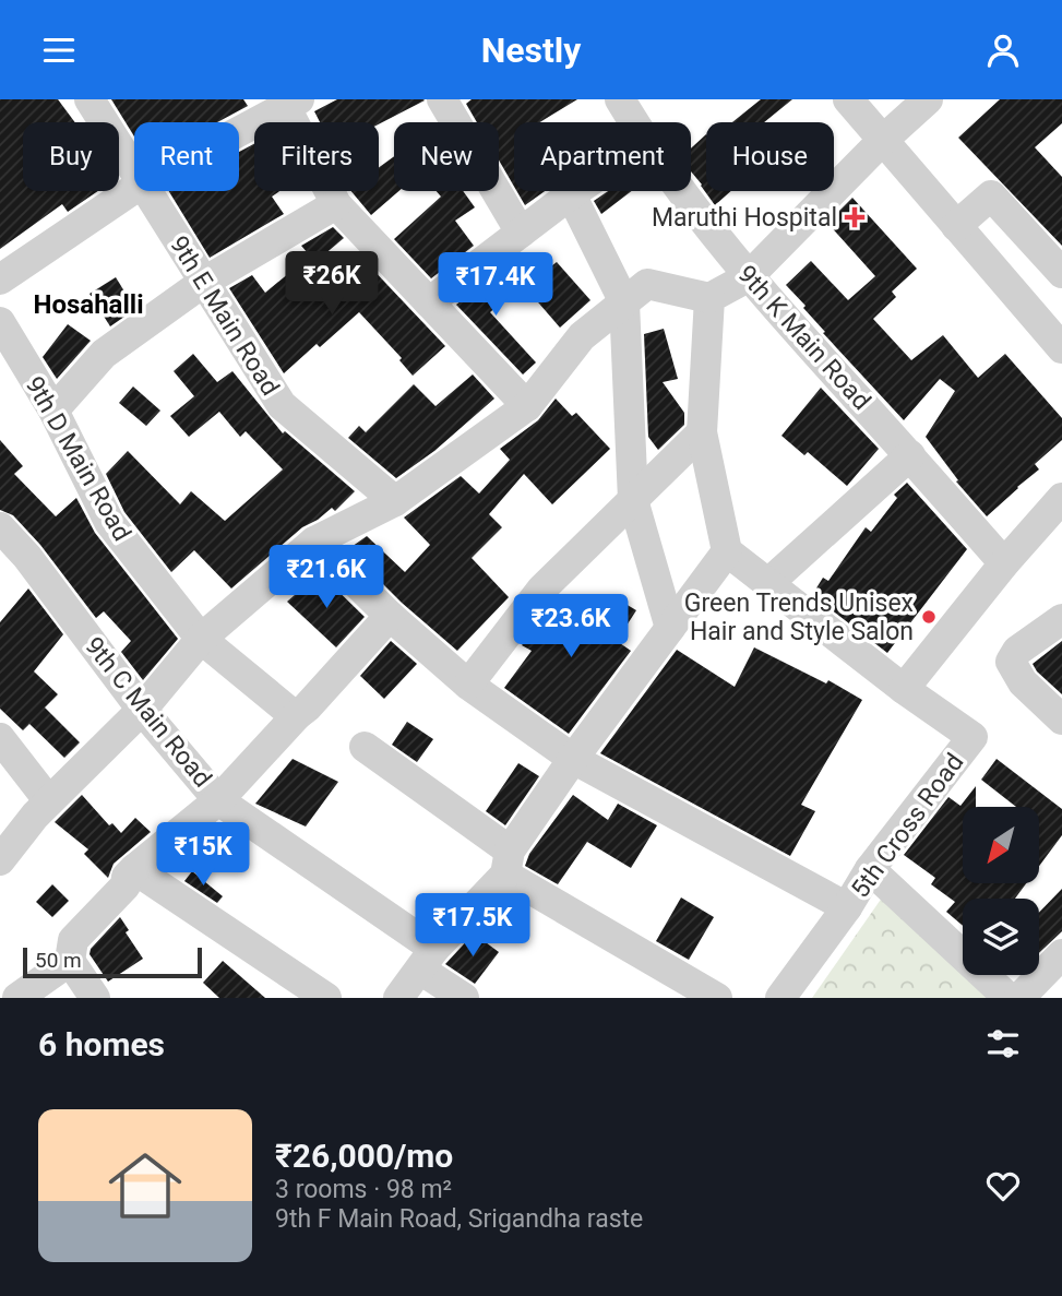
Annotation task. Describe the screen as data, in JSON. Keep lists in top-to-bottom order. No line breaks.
{"streets":{"street":["9th E Main Road","9th K Main Road","9th D Main Road","9th C Main Road","5th Cross Road"]},"districts":["Hosahalli"],"places":{"health":["Maruthi Hospital"],"other":["Green Trends Unisex Hair and Style Salon"]},"scale_bar":"50 m","north":"bottom left","page":{"header":"Nestly","chip":["Buy","Rent","Filters","New","Apartment","House"],"price":["₹26K","₹17.4K","₹21.6K","₹23.6K","₹15K","₹17.5K"],"scale":"50 m","heading":"6 homes","list":[{"name":"₹26,000/mo","note":"3 rooms · 98 m² · 9th F Main Road, Srigandha raste"}]}}
